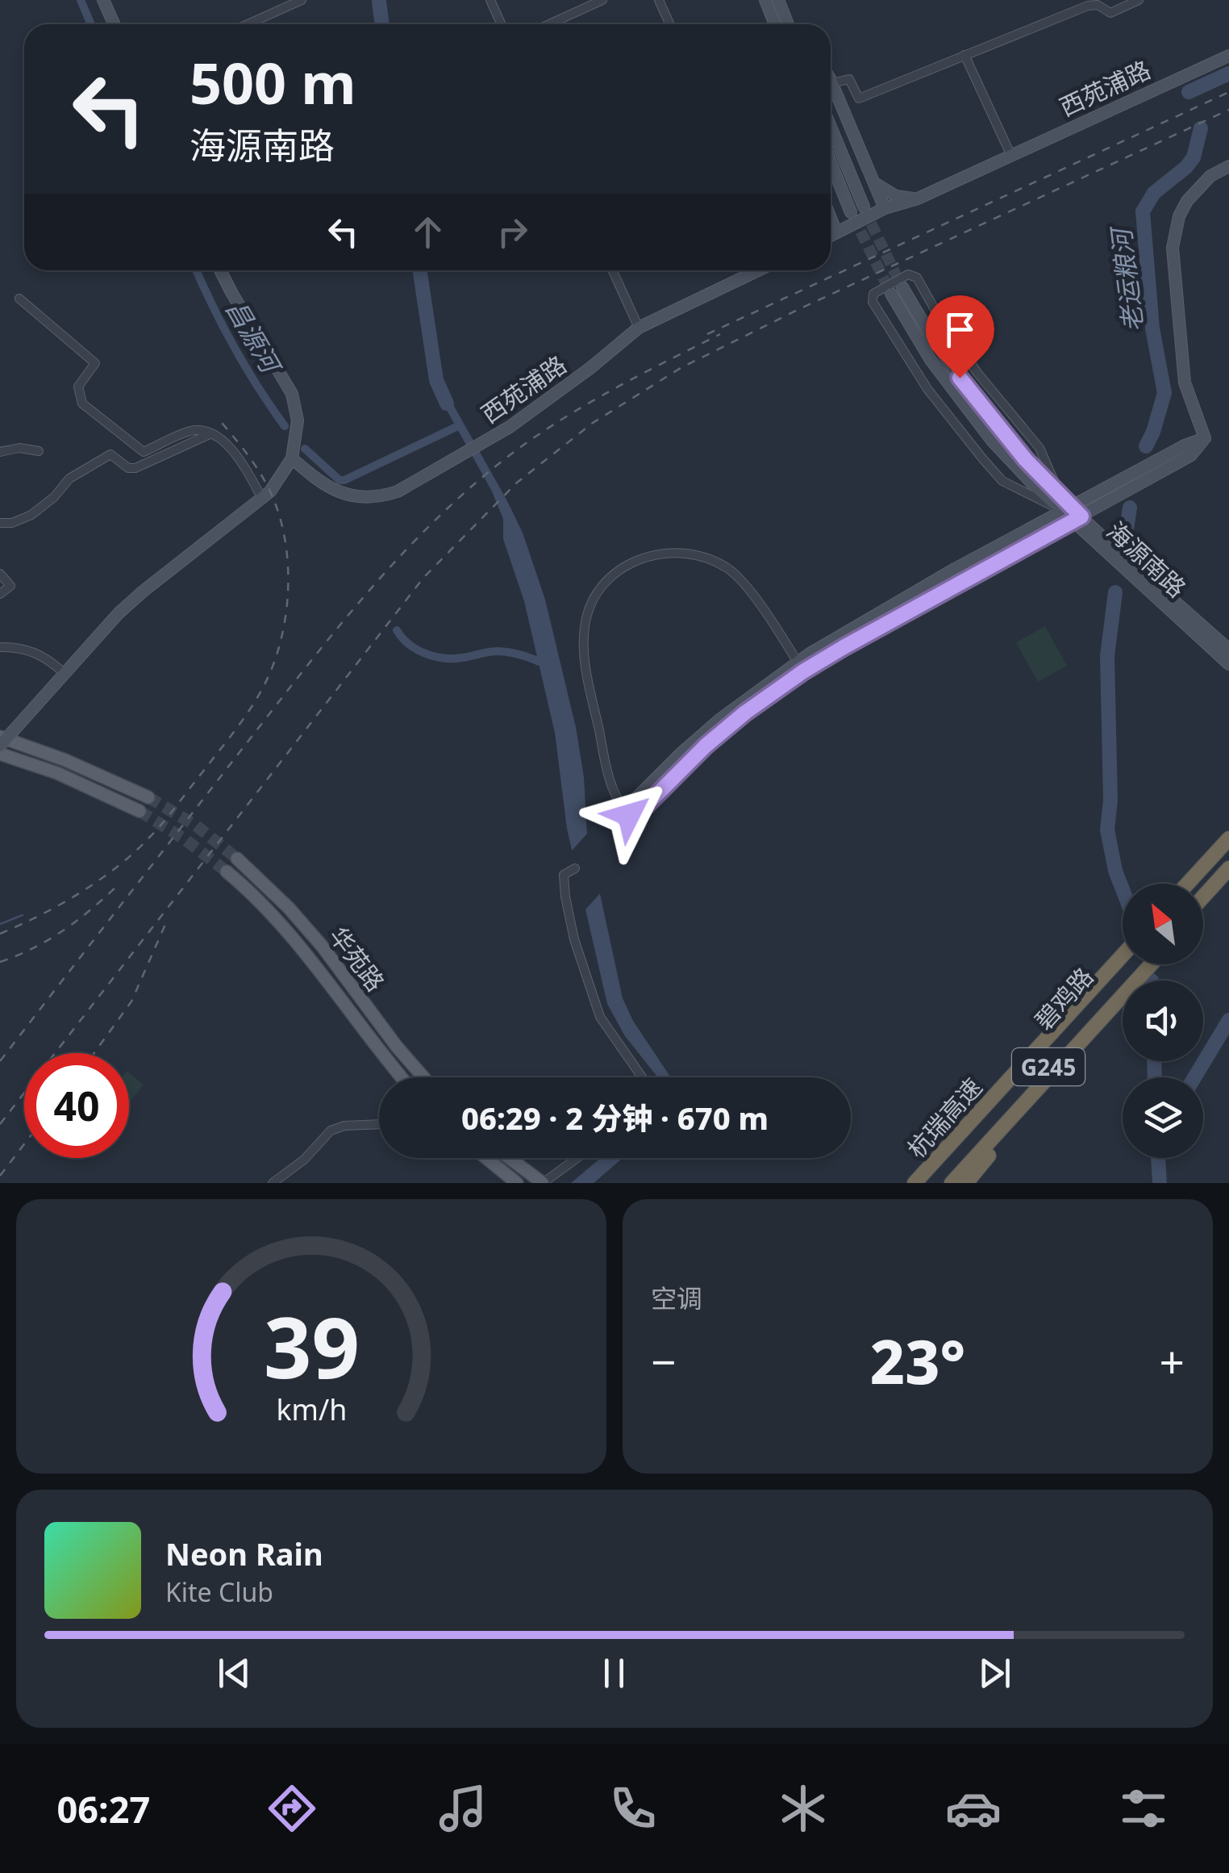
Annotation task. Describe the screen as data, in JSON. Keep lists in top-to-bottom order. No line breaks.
{"streets":{"highway":["碧鸡路","G245","杭瑞高速"],"main road":["华苑路"],"street":["西苑浦路","海源南路"]},"water":["老运粮河","昌源河"],"north":"top left","page":{"turn":["500 m","海源南路"],"limit":"40","trip":"06:29 · 2 分钟 · 670 m","tile":"空调","heat":["−","23°","+"],"song":["Neon Rain","Kite Club"],"tabs":"06:27","gauge":["39","km/h"]}}
